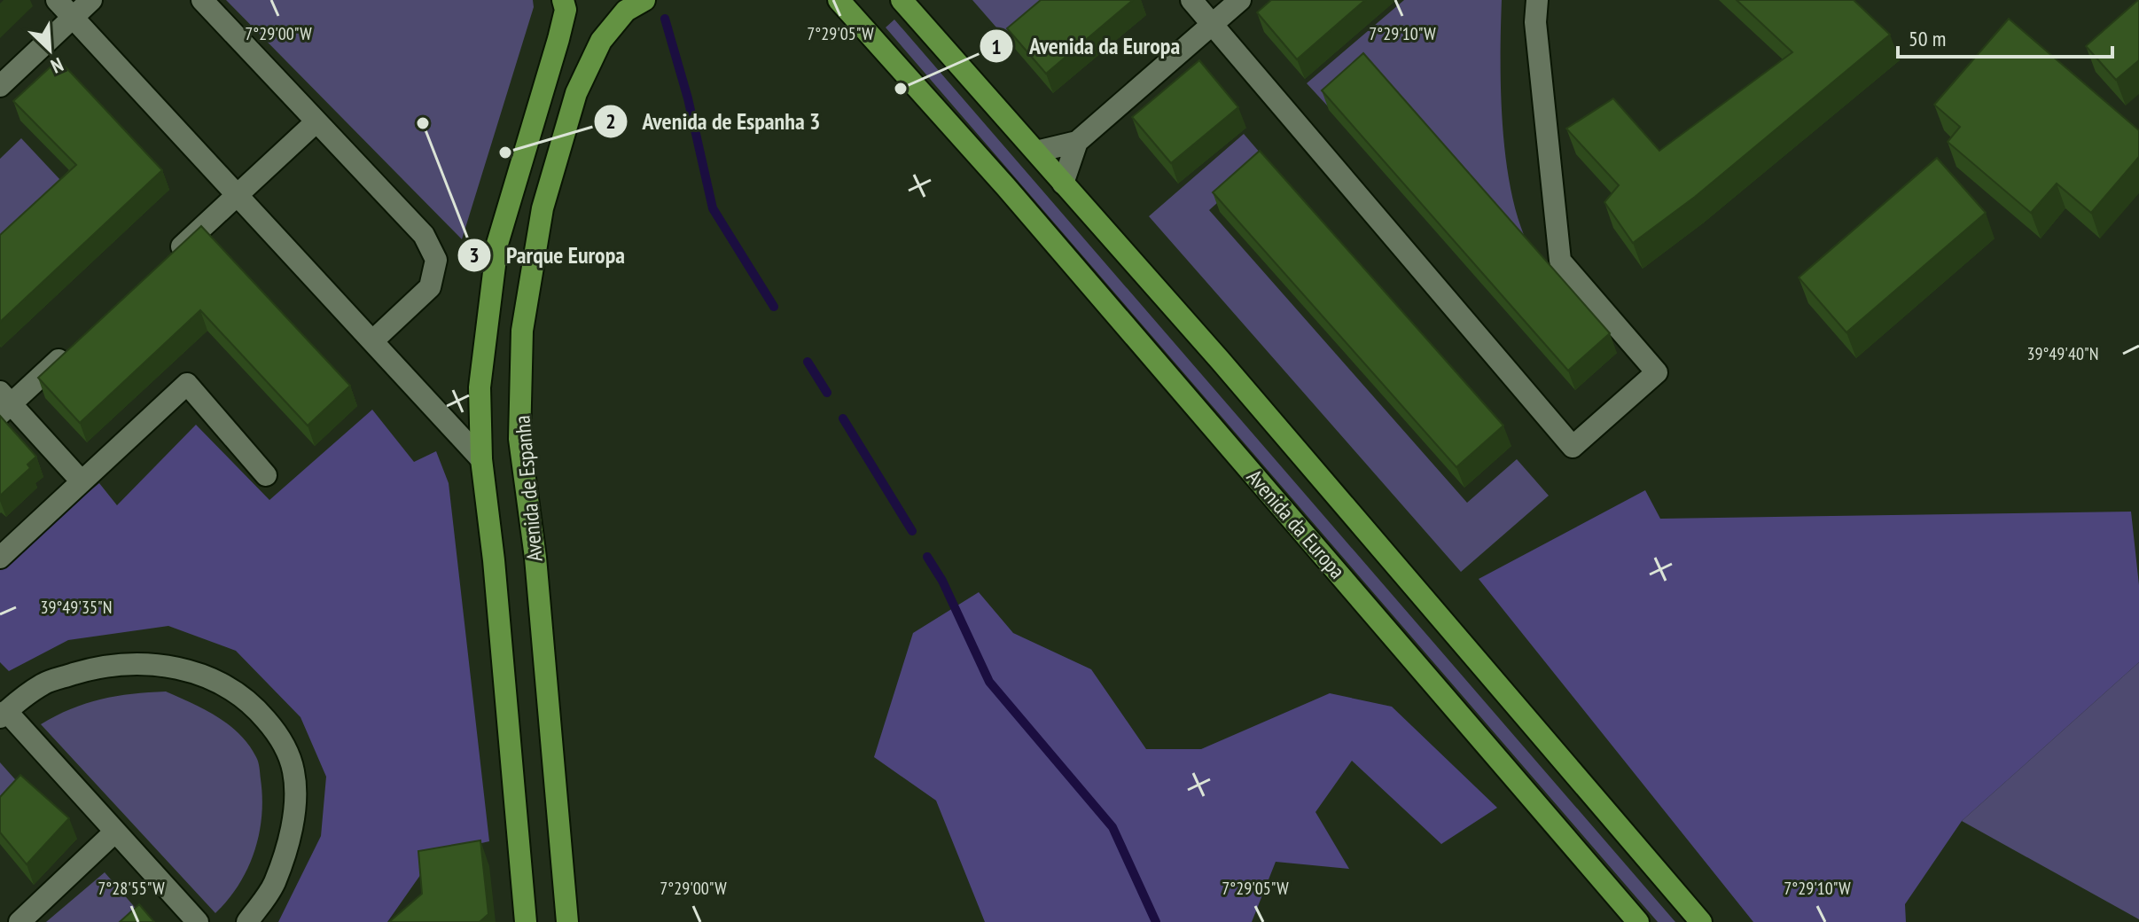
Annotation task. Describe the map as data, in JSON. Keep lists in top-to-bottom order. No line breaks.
{"streets":{"main road":["Avenida de Espanha","Avenida da Europa"]},"places":["Avenida da Europa","Parque Europa","Avenida de Espanha 3"],"scale_bar":"50 m","north":"bottom right","coordinates":["7°29'00\"W","7°29'05\"W","7°29'10\"W","39°49'40\"N","39°49'35\"N","7°28'55\"W"]}
